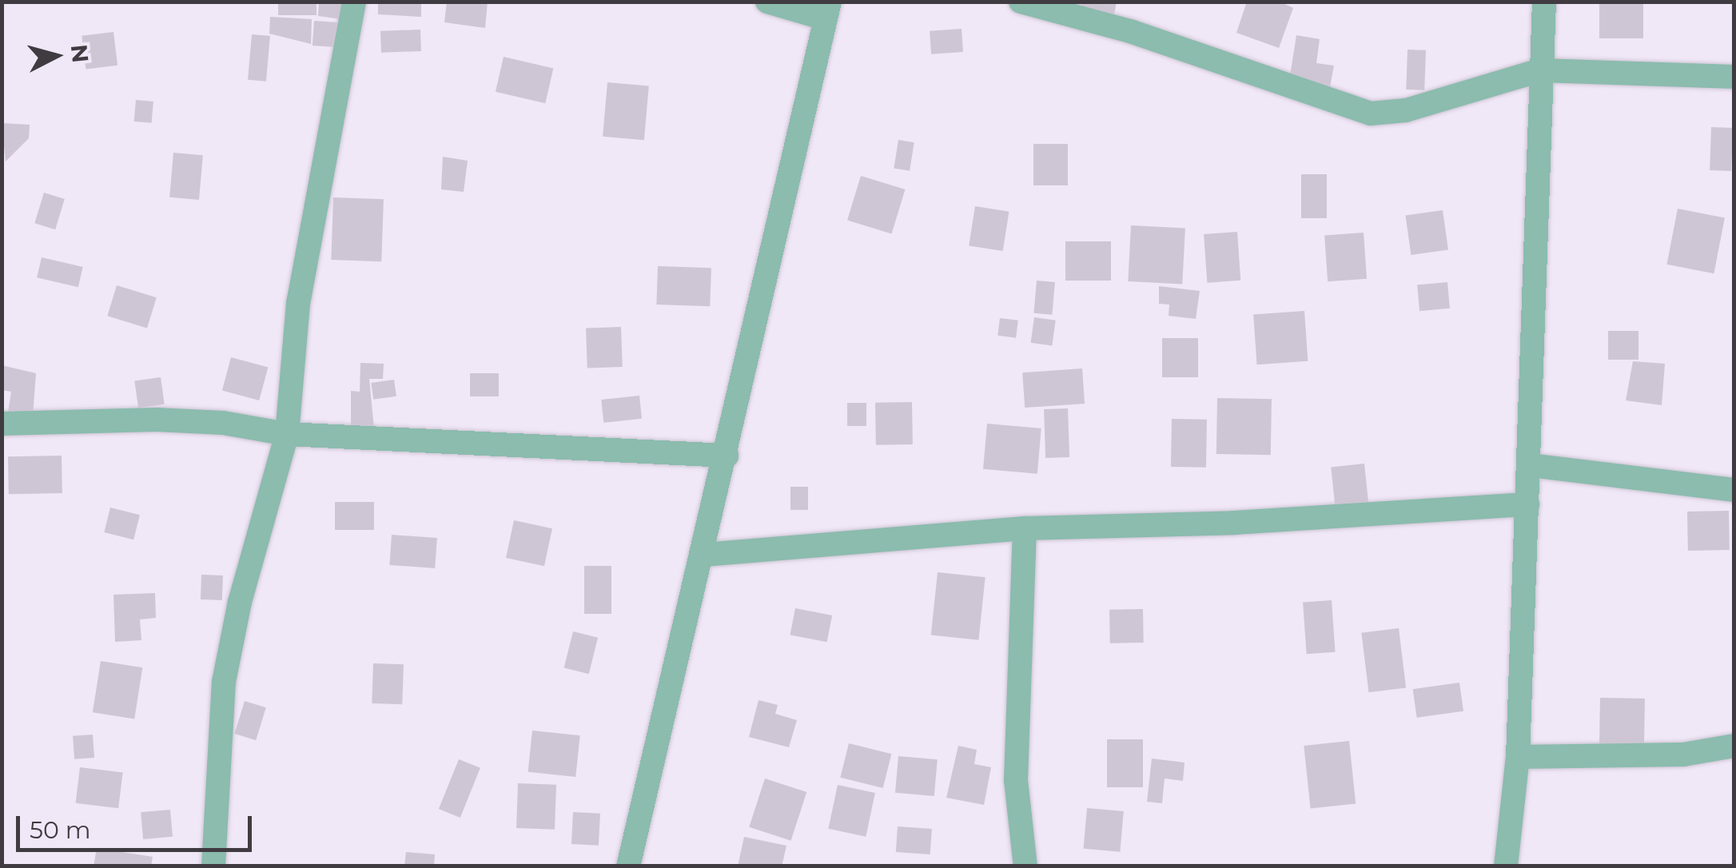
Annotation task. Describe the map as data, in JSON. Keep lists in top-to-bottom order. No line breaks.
{"scale_bar":"50 m","north":"right"}
